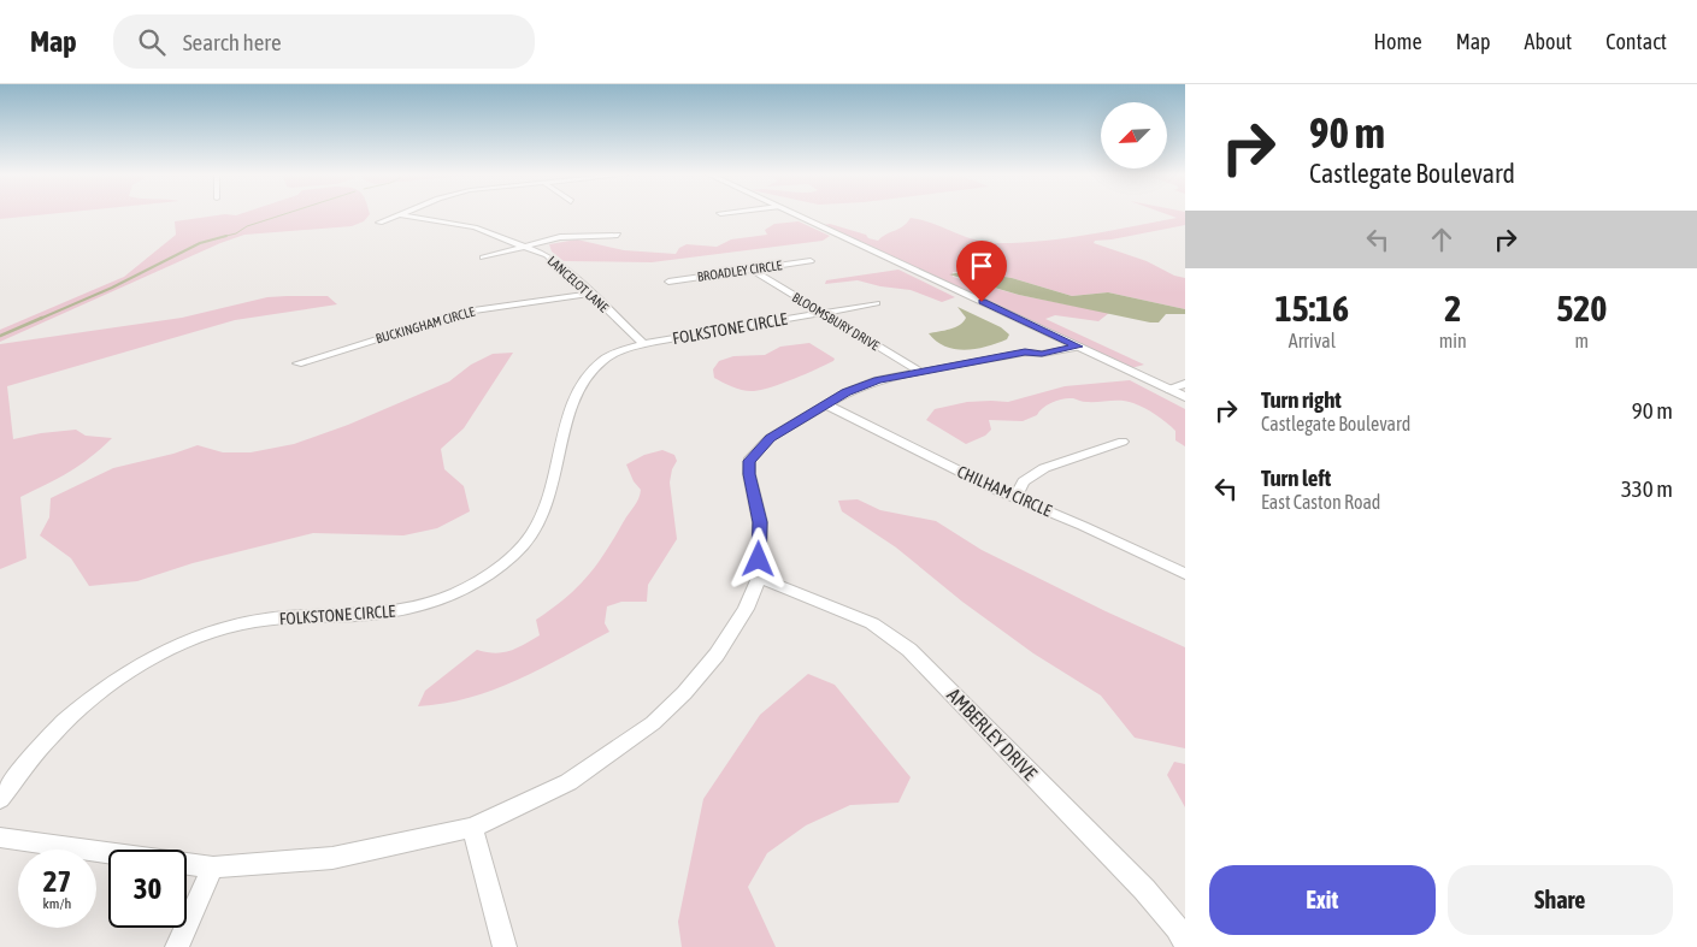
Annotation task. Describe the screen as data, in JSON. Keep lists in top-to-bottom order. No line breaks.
{"streets":{"street":["BROADLEY CIRCLE","LANCELOT LANE","BLOOMSBURY DRIVE","BUCKINGHAM CIRCLE","FOLKSTONE CIRCLE","CHILHAM CIRCLE","AMBERLEY DRIVE"]},"crossings":[["BROADLEY CIRCLE","BLOOMSBURY DRIVE"],["LANCELOT LANE","BUCKINGHAM CIRCLE"],["LANCELOT LANE","FOLKSTONE CIRCLE"],["BLOOMSBURY DRIVE","FOLKSTONE CIRCLE"]],"north":"bottom left","page":{"header":"Map","search":"Search here","nav":["Home","Map","About","Contact"],"turn":["90 m","Castlegate Boulevard"],"eta":["15:16","Arrival","2","min","520","m"],"list":[{"name":"Turn right","note":"Castlegate Boulevard","value":"90 m"},{"name":"Turn left","note":"East Caston Road","value":"330 m"}],"speed":"27 km/h","limit":"30","buttons":["Exit","Share"]}}
